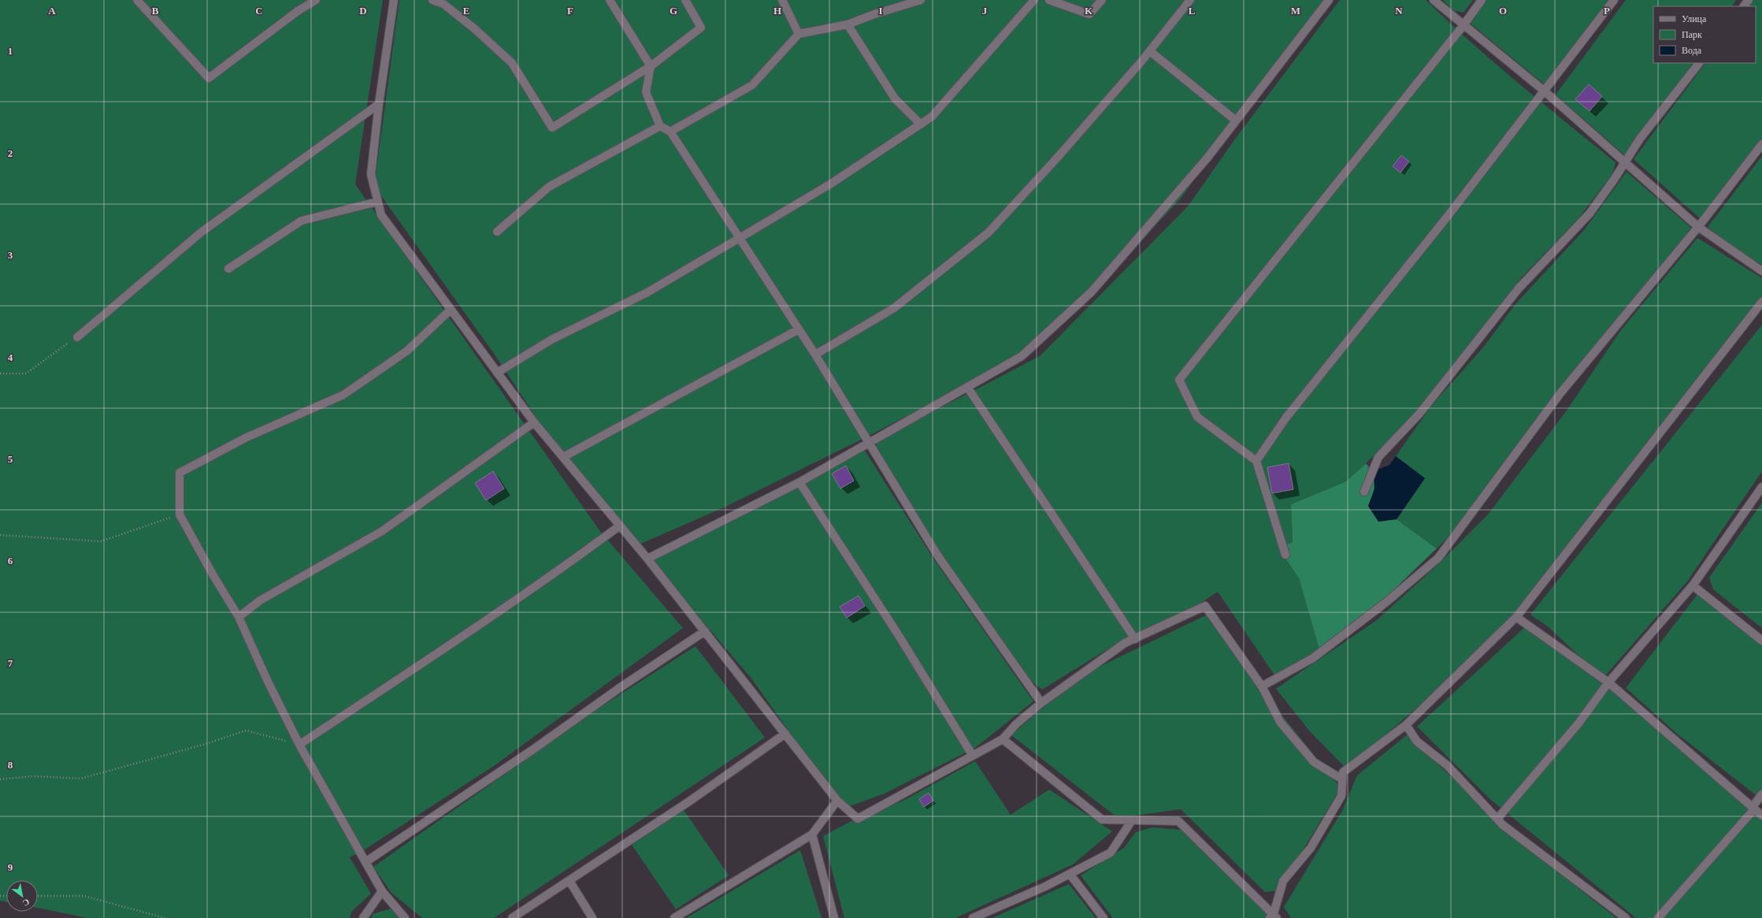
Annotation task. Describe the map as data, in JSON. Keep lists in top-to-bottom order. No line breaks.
{"legend":["Улица","Парк","Вода"],"north":"bottom right","grid":{"columns":["A","B","C","D","E","F","G","H","I","J","K","L","M","N","O","P"],"rows":["1","2","3","4","5","6","7","8","9"]}}
